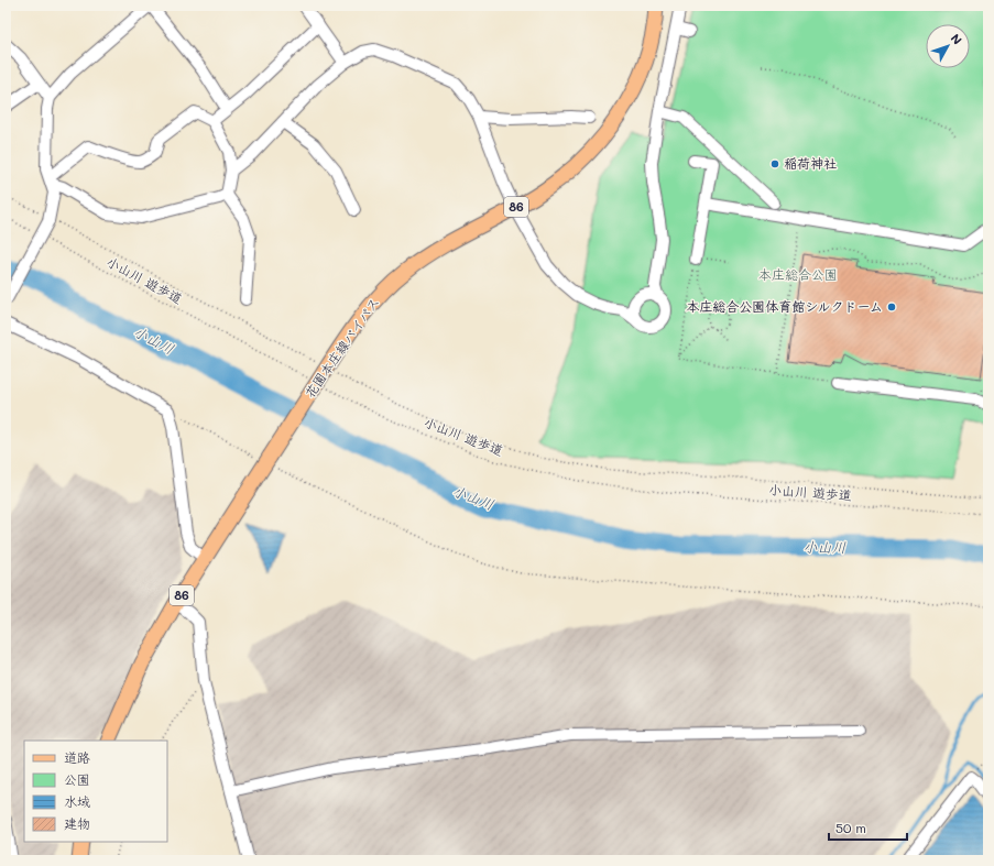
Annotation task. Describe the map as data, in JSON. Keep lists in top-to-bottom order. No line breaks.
{"streets":{"main road":["86","花園本庄線バイパス"],"path":["小山川 遊歩道"]},"water":["小山川"],"parks":["本庄総合公園"],"places":["稲荷神社","本庄総合公園体育館シルクドーム"],"legend":["道路","公園","水域","建物"],"scale_bar":"50 m","north":"top right"}
